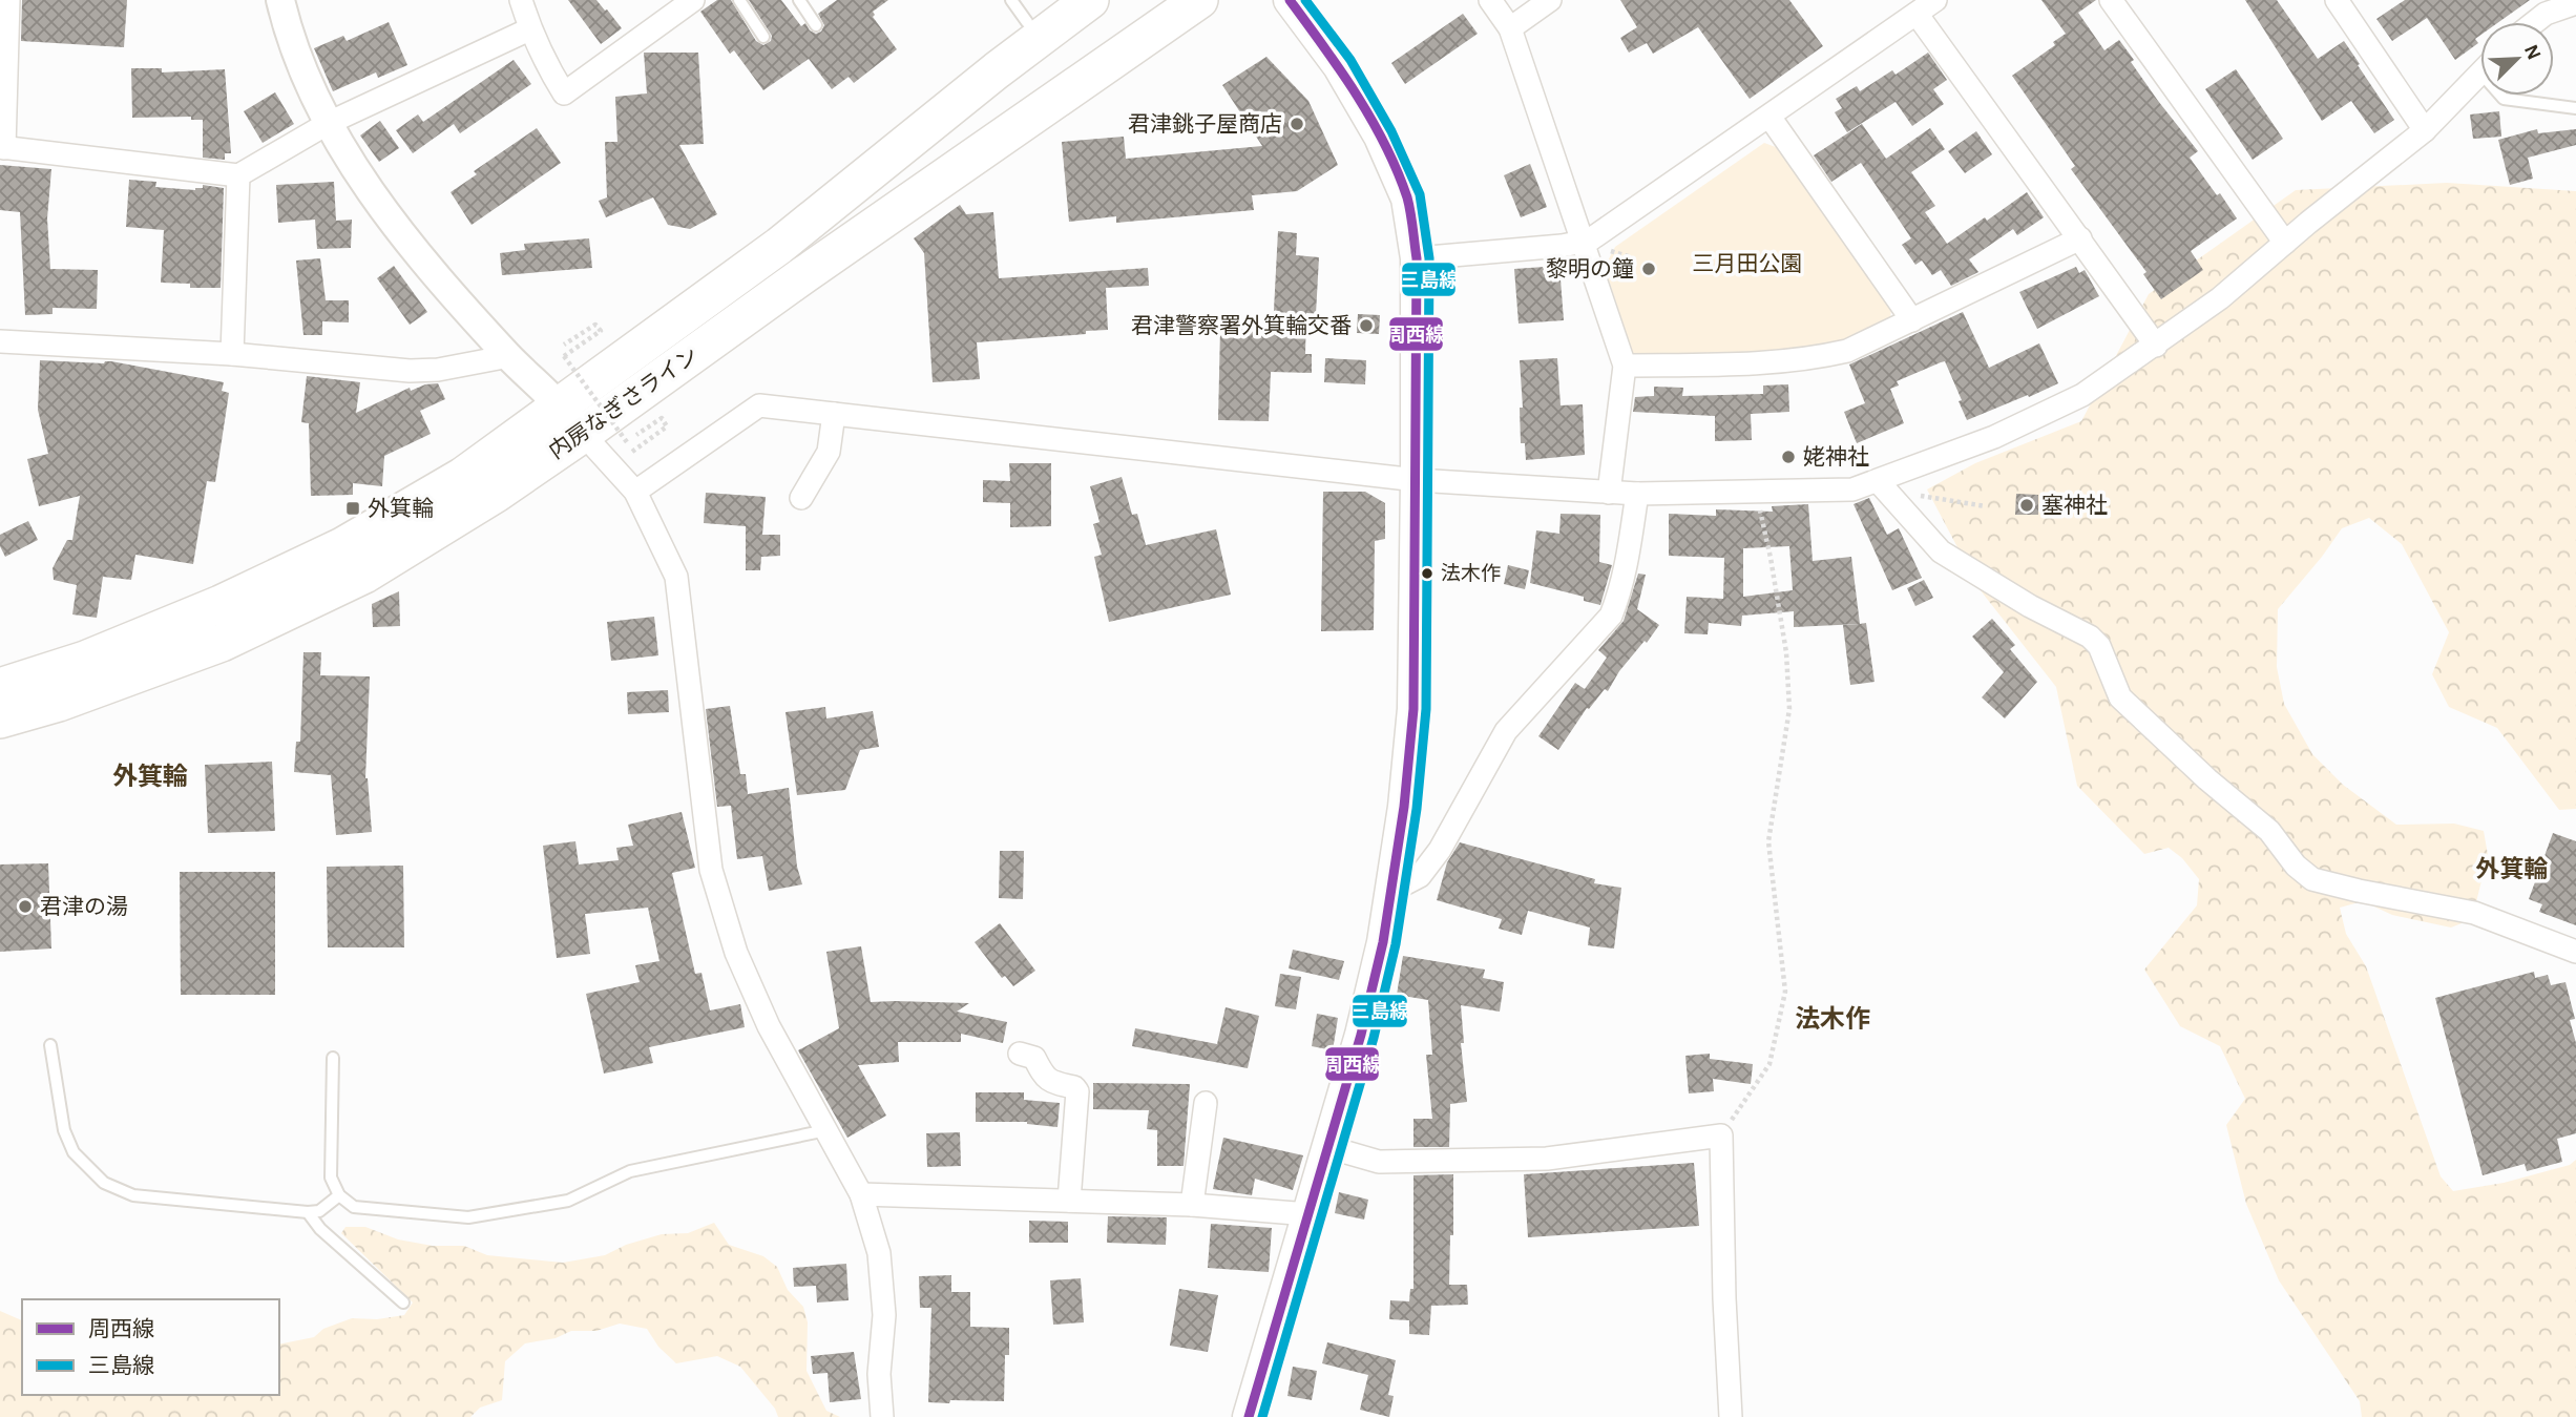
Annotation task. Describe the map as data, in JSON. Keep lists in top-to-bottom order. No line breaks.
{"streets":{"highway":["内房なぎさライン"]},"districts":["外箕輪","外箕輪","法木作"],"parks":["三月田公園"],"places":{"other":["君津銚子屋商店","黎明の鐘","君津警察署外箕輪交番","姥神社","塞神社","法木作","君津の湯"],"transit":["外箕輪"]},"lines":["transit line 周西線","transit line 三島線"],"legend":["周西線","三島線"],"north":"top right"}
